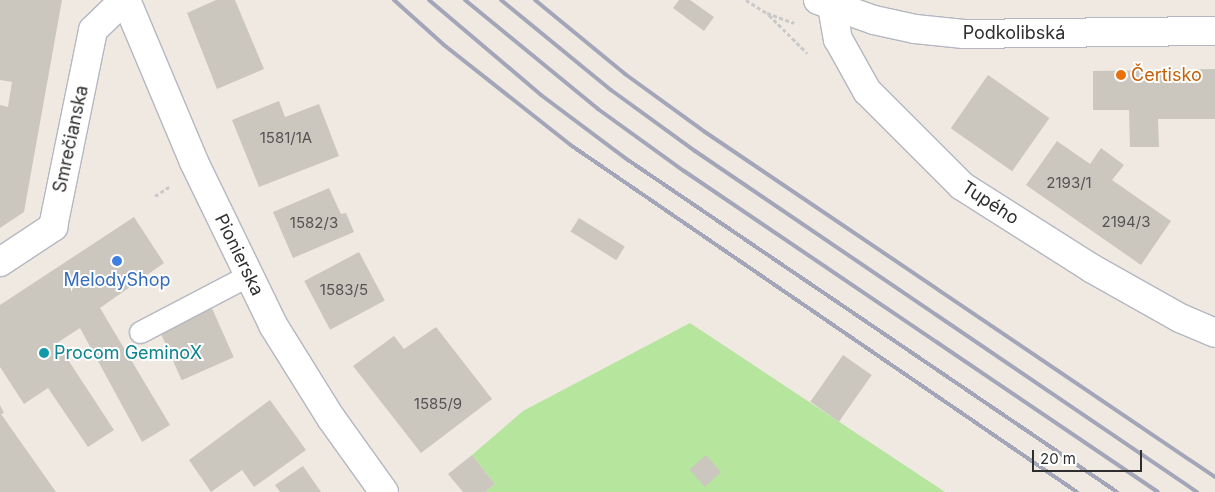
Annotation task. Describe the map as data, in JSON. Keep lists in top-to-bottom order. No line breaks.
{"streets":{"street":["Podkolibská","Smrečianska","Tupého","Pionierska"]},"crossings":[["Podkolibská","Tupého"],["Smrečianska","Pionierska"]],"places":["Čertisko","MelodyShop","Procom GeminoX"],"house_numbers":["1581/1A","2193/1","2194/3","1582/3","1583/5","1585/9"],"scale_bar":"20 m"}
